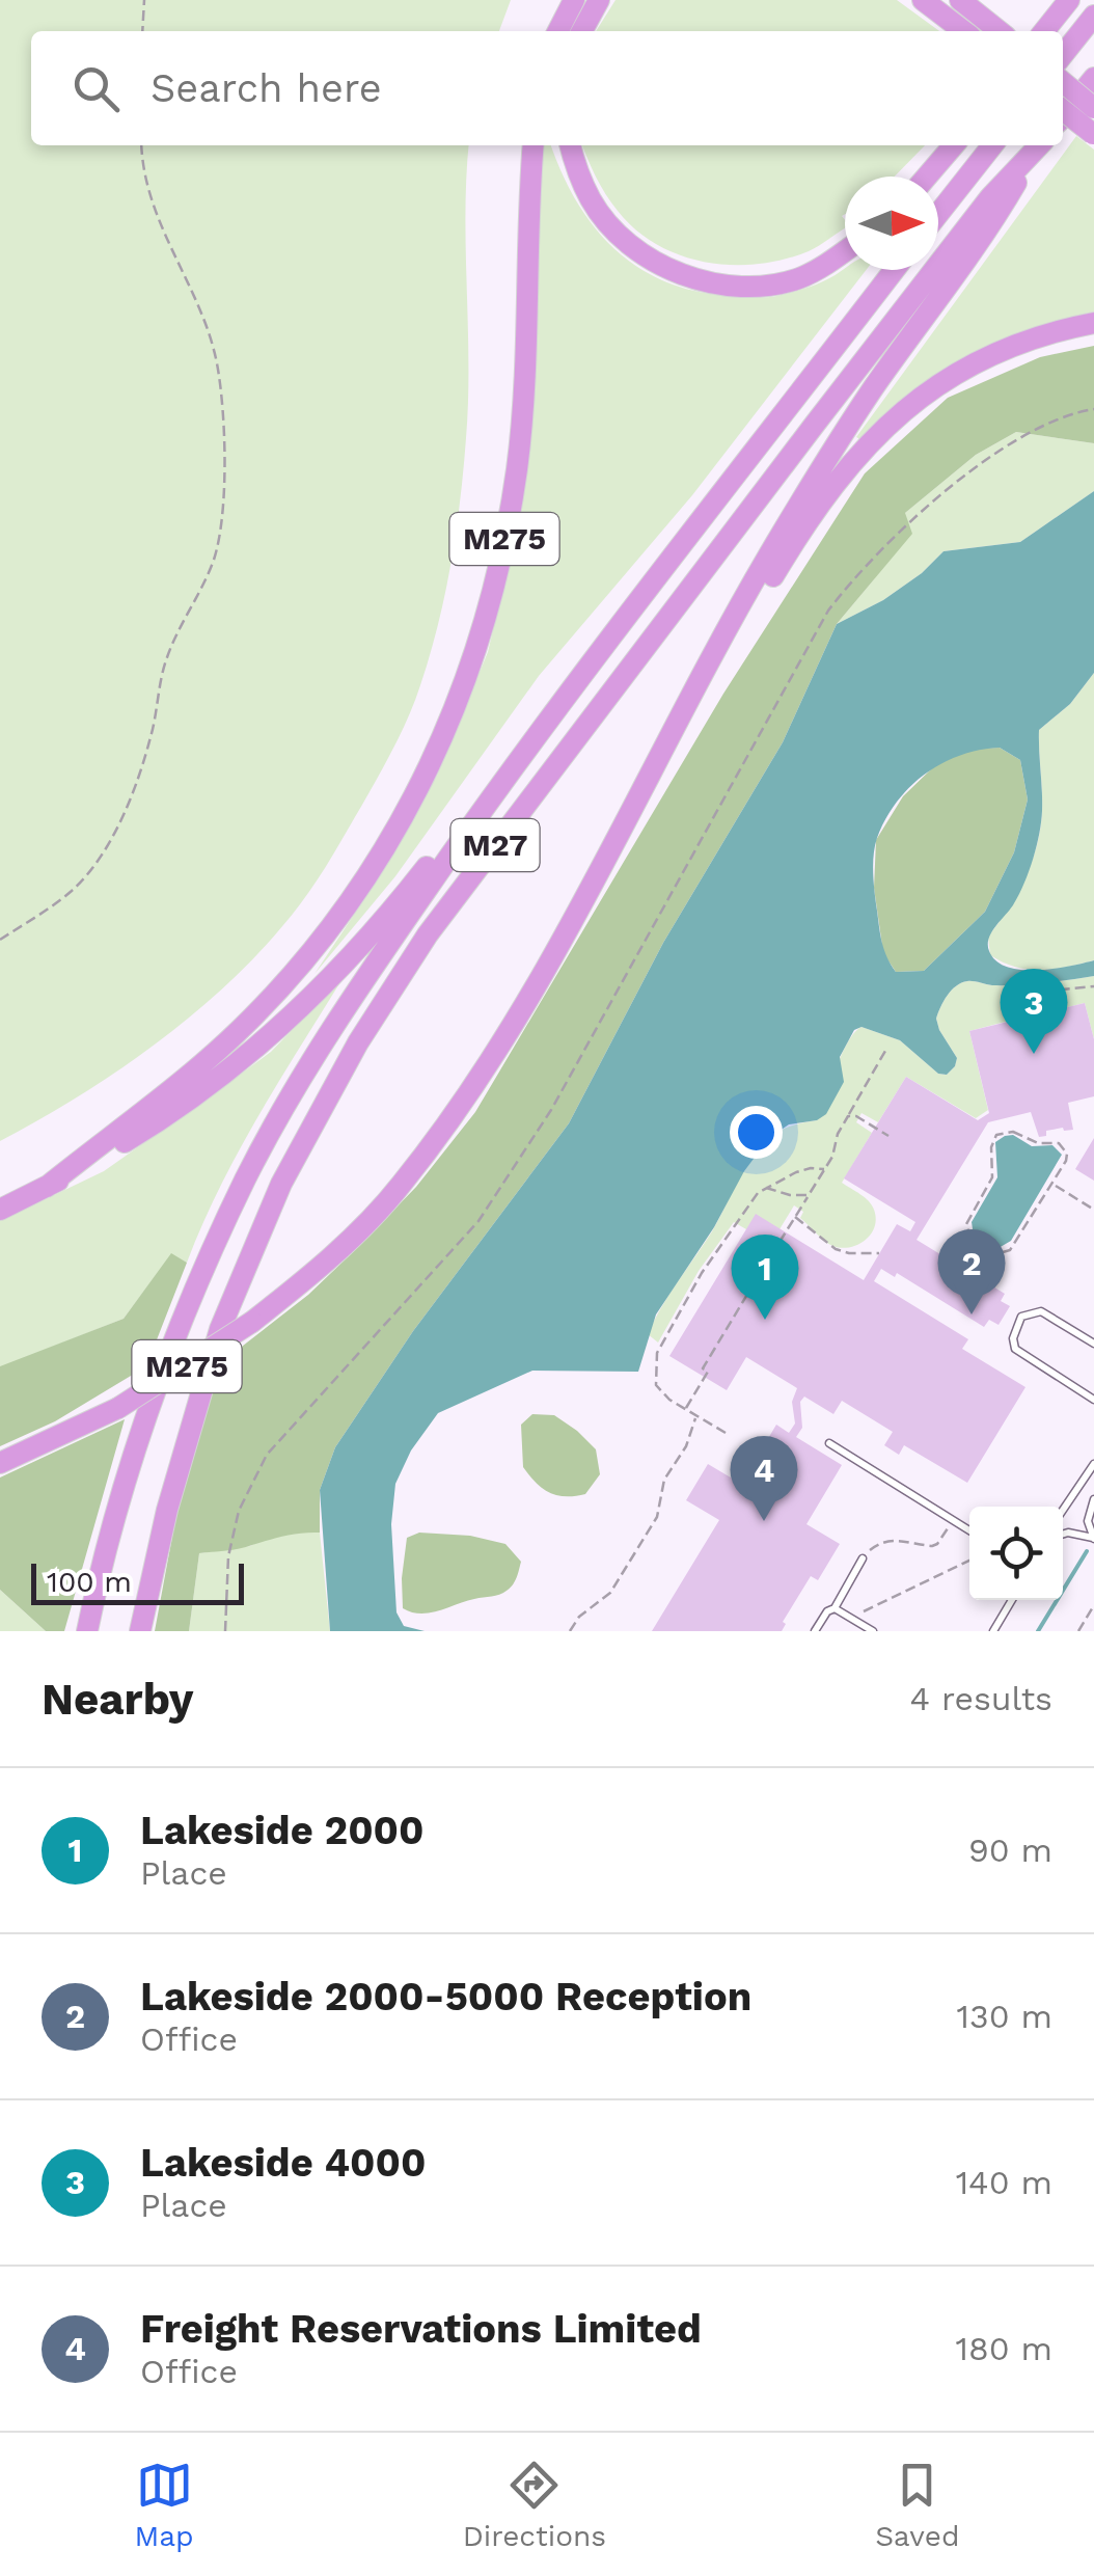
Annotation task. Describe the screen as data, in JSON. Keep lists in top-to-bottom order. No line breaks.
{"streets":{"highway":["M275","M27"]},"scale_bar":"100 m","north":"right","page":{"search":"Search here","pins":["3","2","1","4"],"scale":"100 m","heading":["Nearby","4 results"],"list":[{"mark":"1","name":"Lakeside 2000","note":"Place","value":"90 m"},{"mark":"2","name":"Lakeside 2000-5000 Reception","note":"Office","value":"130 m"},{"mark":"3","name":"Lakeside 4000","note":"Place","value":"140 m"},{"mark":"4","name":"Freight Reservations Limited","note":"Office","value":"180 m"}],"nav":["Map","Directions","Saved"]}}
